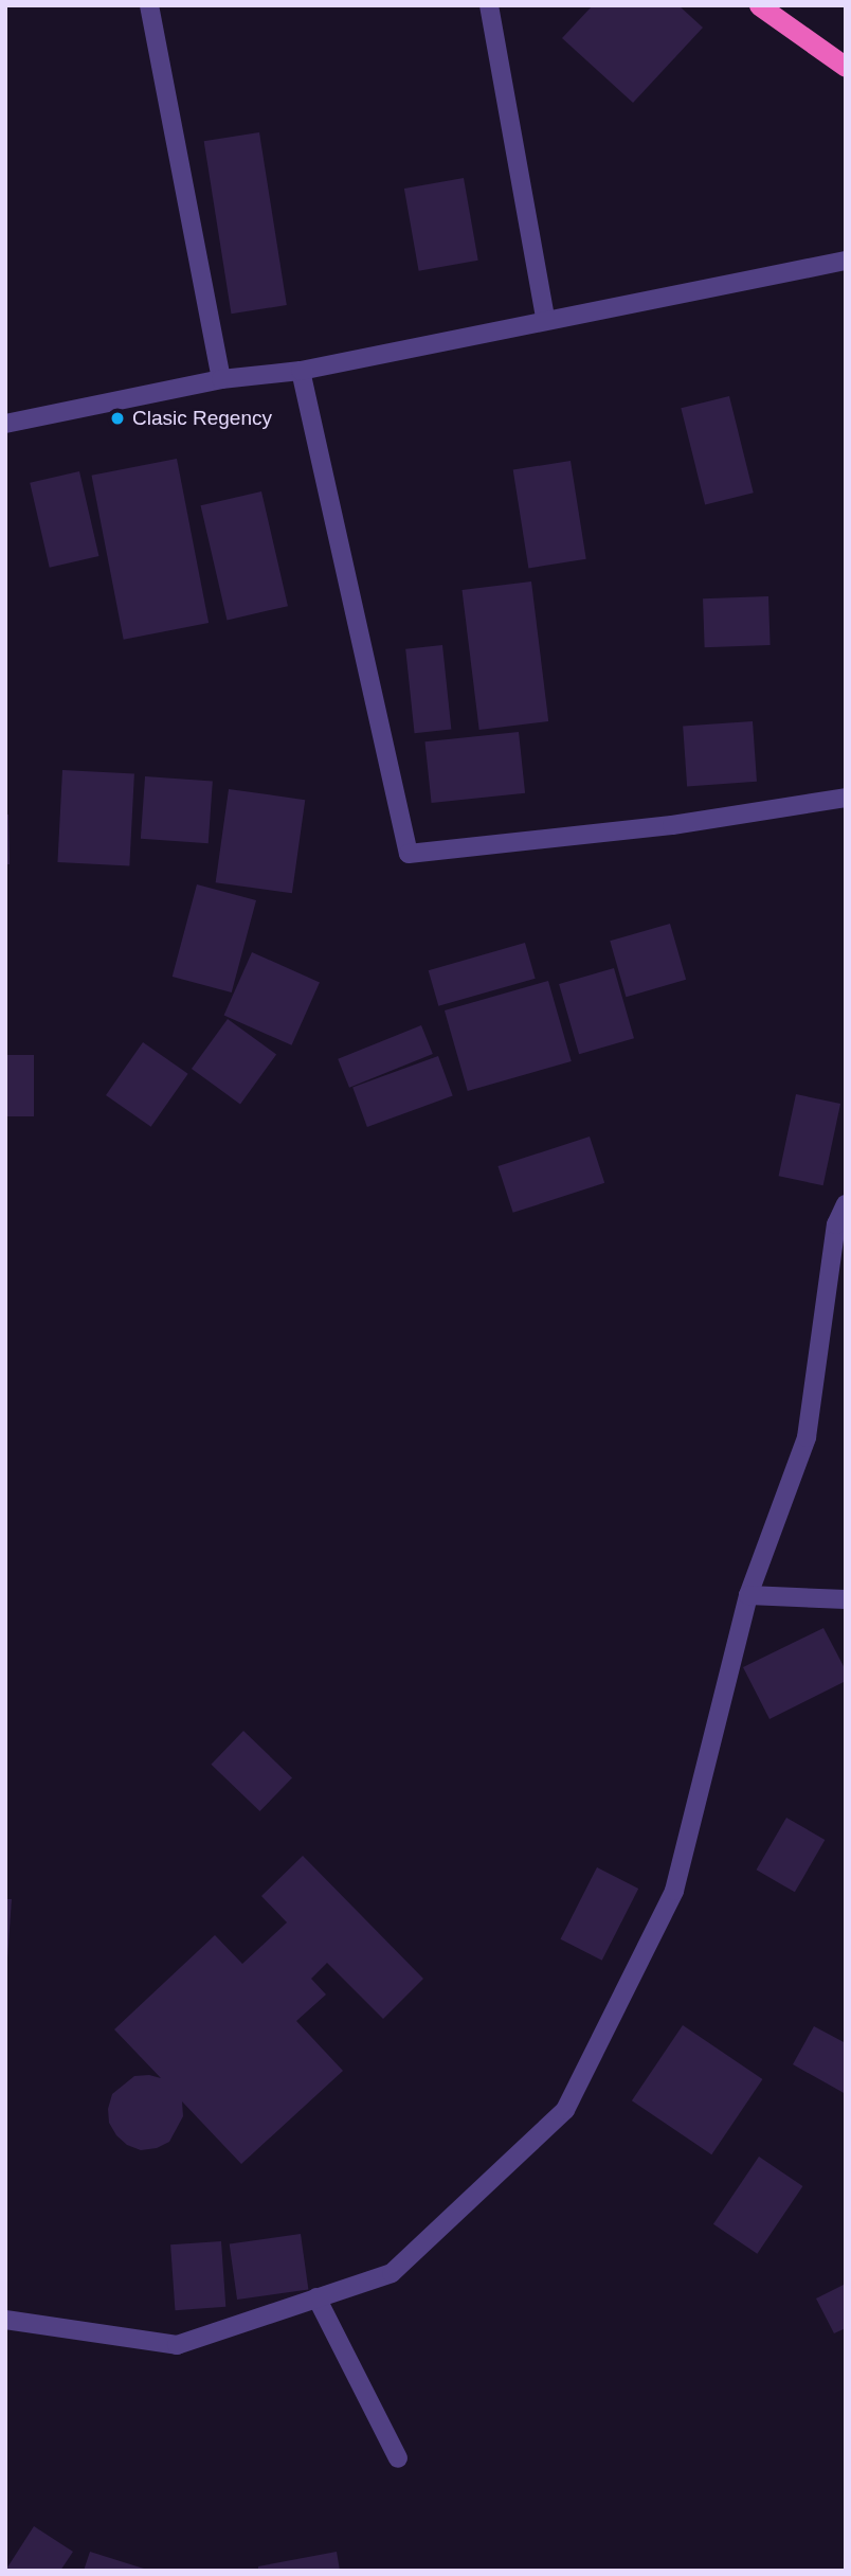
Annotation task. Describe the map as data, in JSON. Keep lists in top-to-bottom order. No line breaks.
{"places":["Clasic Regency"]}
